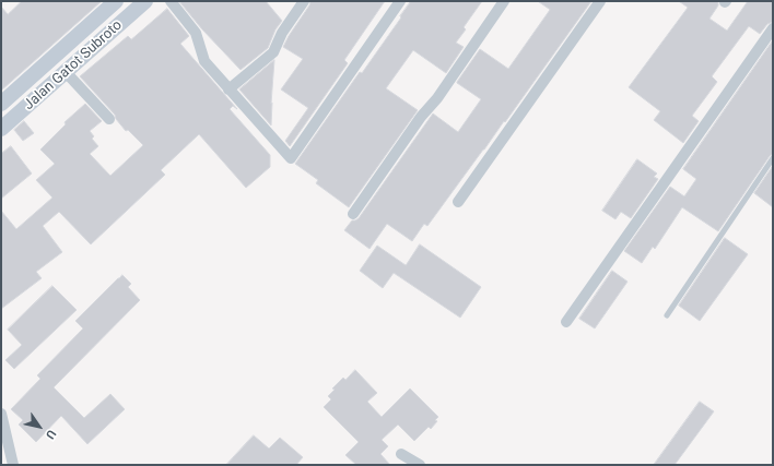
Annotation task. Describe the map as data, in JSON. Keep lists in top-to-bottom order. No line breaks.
{"streets":{"main road":["Jalan Gatot Subroto"]},"north":"bottom right"}
